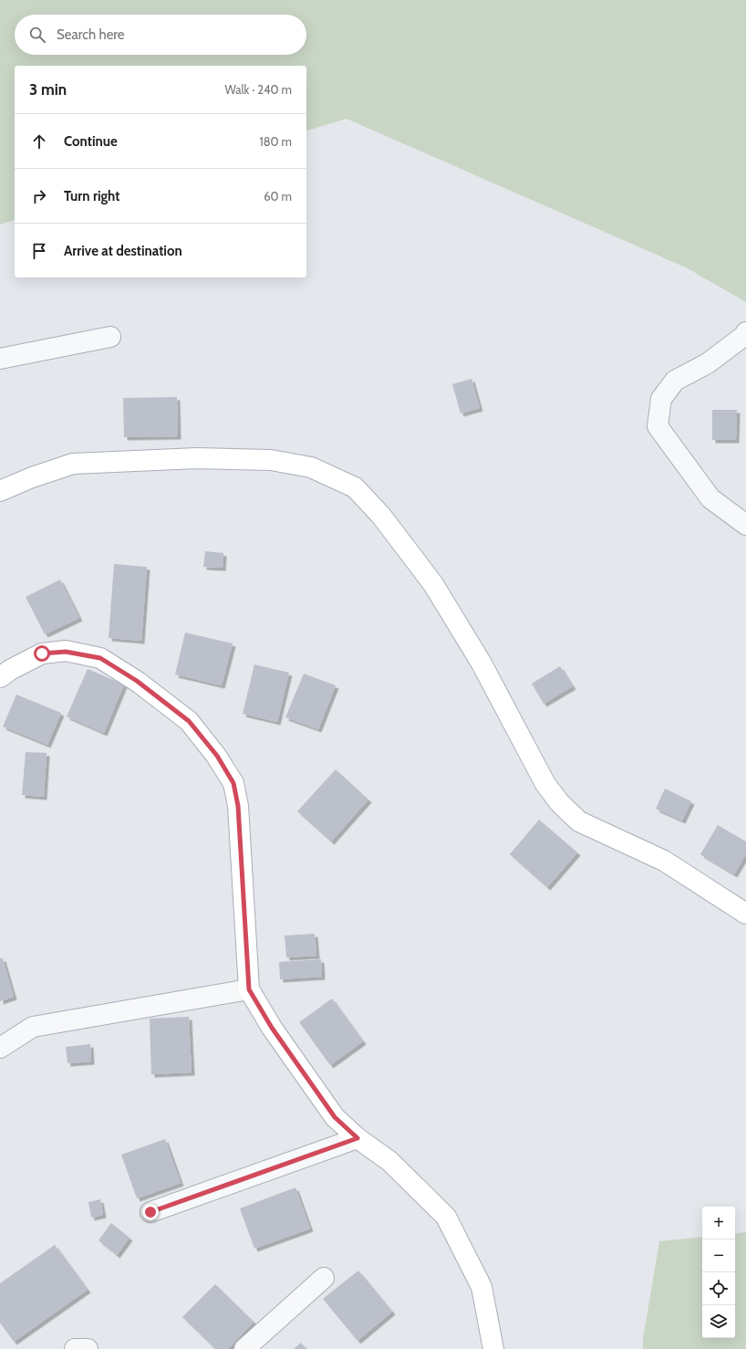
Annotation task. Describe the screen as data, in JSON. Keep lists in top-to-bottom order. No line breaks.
{"page":{"search":"Search here","heading":["3 min","Walk · 240 m"],"list":[["Continue","180 m"],["Turn right","60 m"],"Arrive at destination"],"map_buttons":["+","−"]}}
